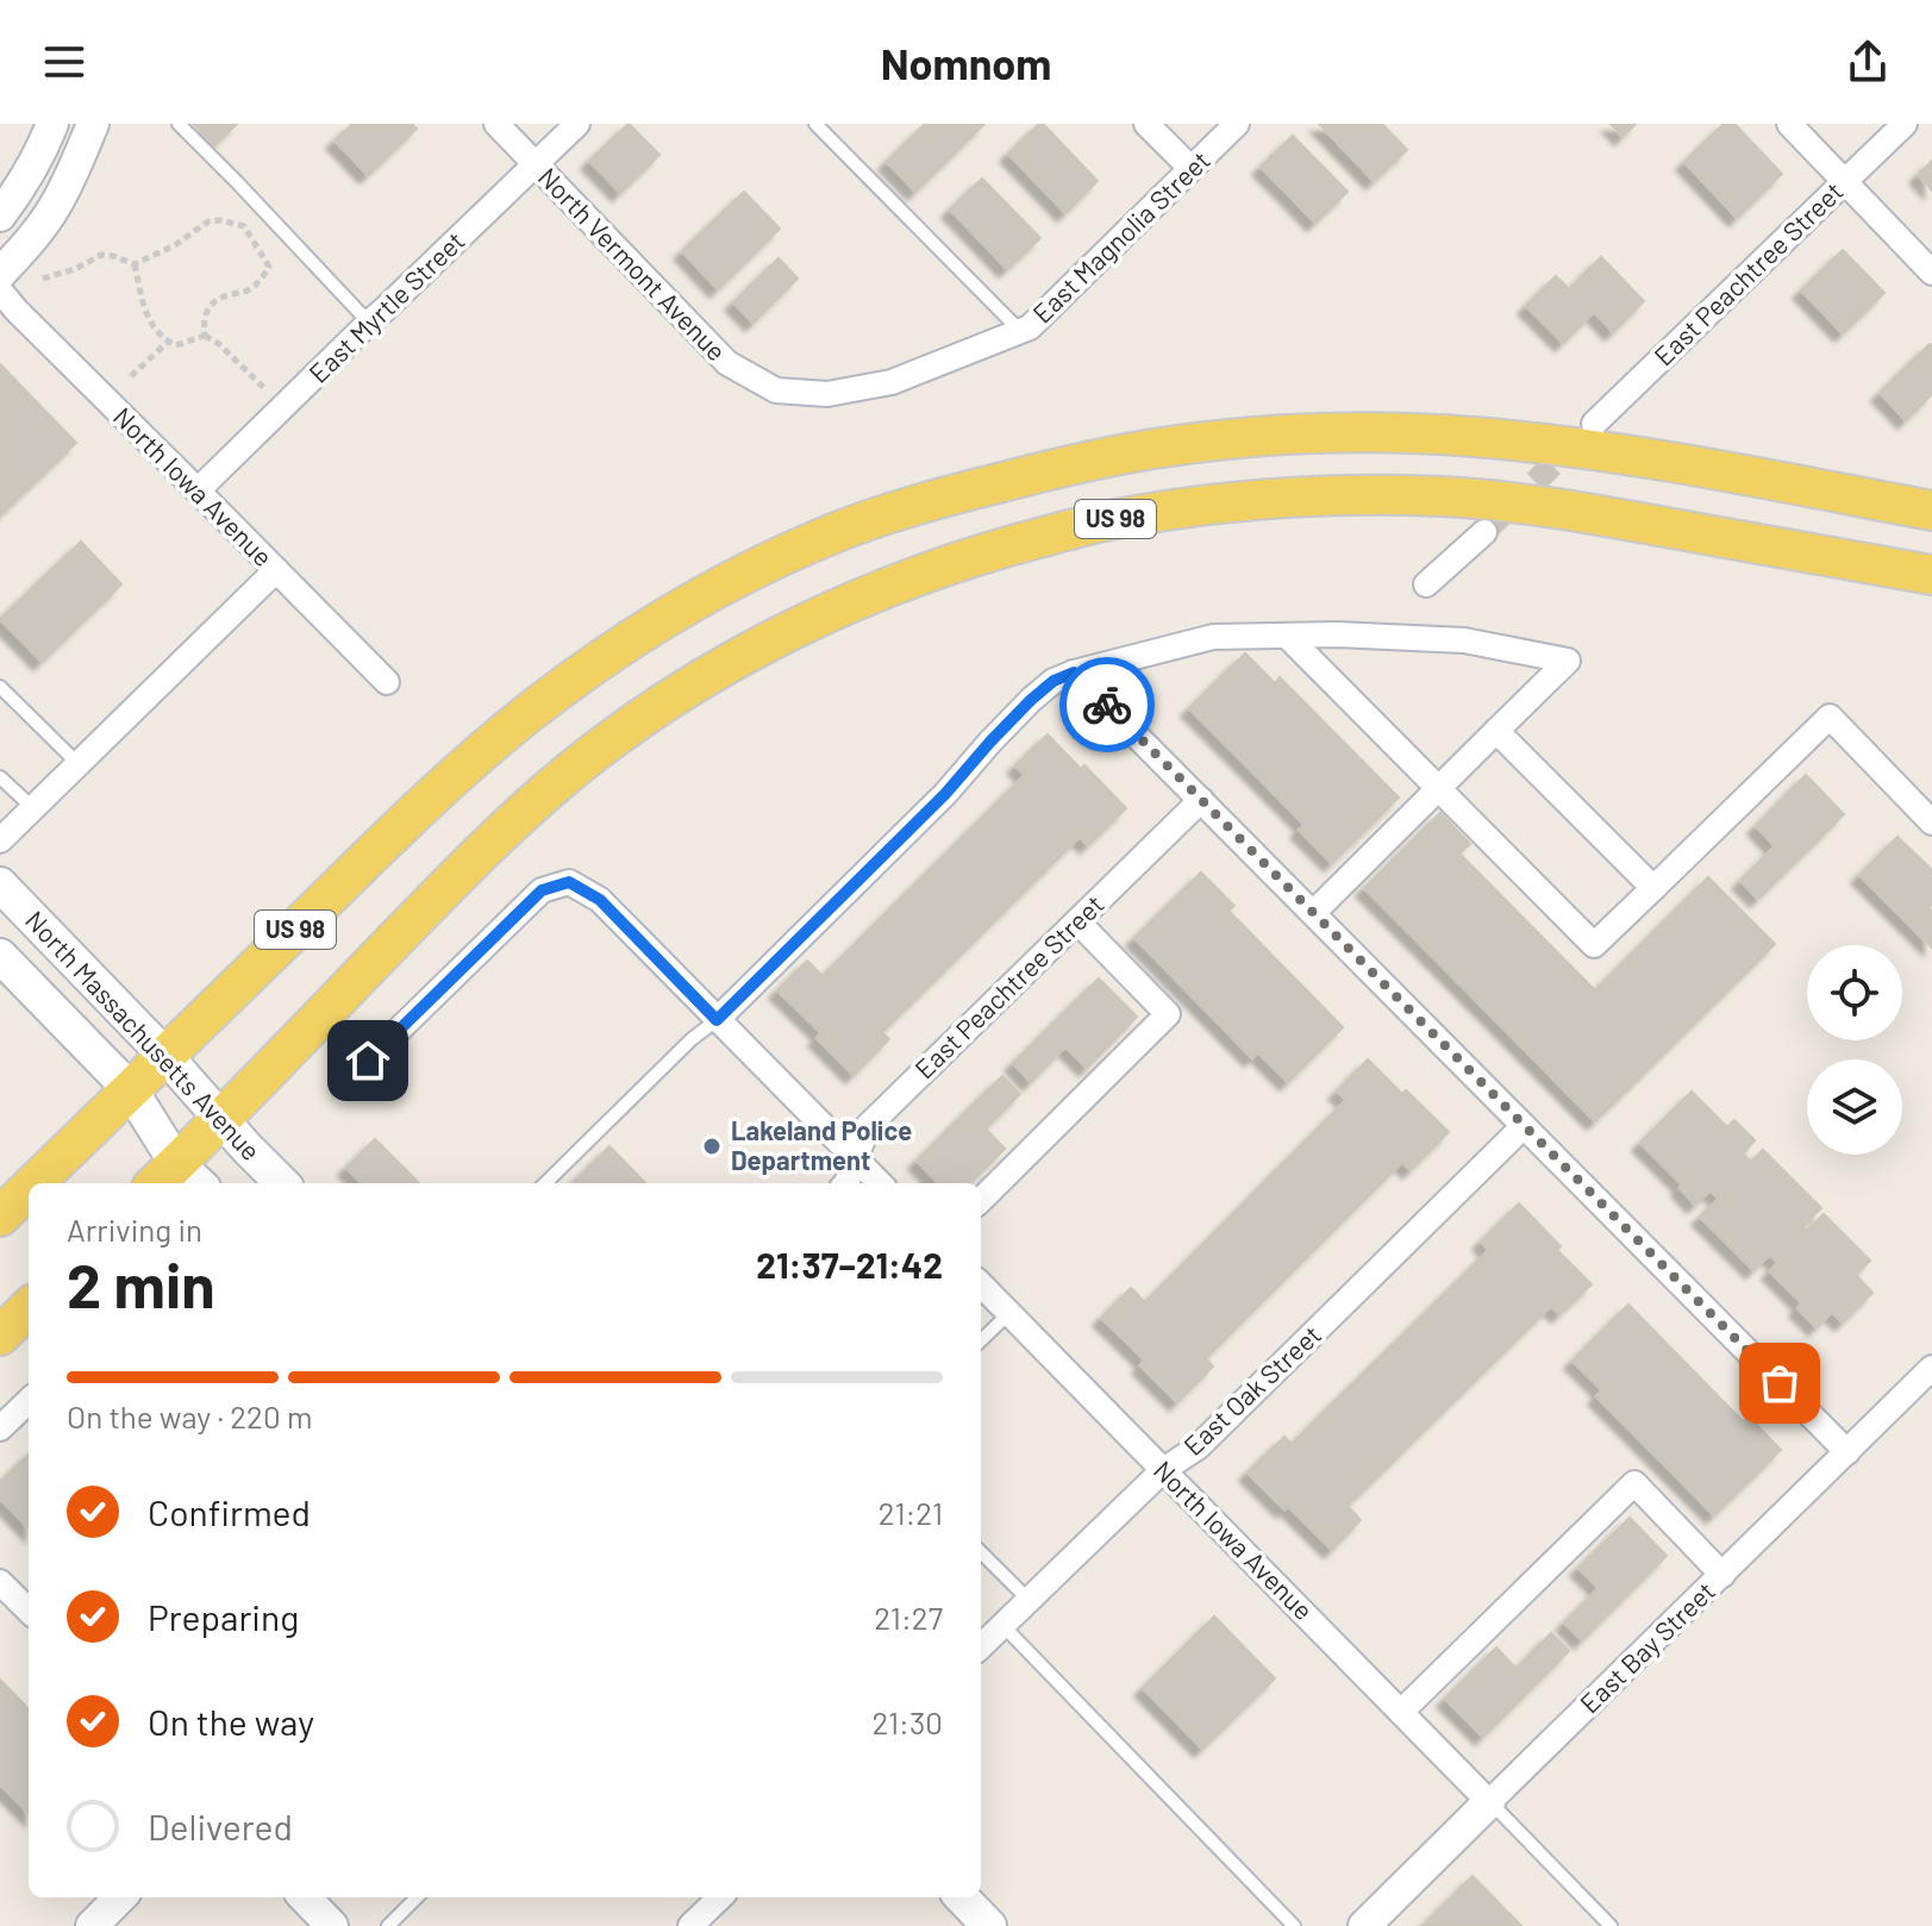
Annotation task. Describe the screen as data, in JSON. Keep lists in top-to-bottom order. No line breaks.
{"streets":{"main road":["US 98","North Massachusetts Avenue"],"street":["East Magnolia Street","North Vermont Avenue","East Peachtree Street","East Myrtle Street","North Iowa Avenue","East Oak Street","East Bay Street"]},"crossings":[["East Magnolia Street","North Vermont Avenue"],["North Vermont Avenue","East Myrtle Street"],["East Myrtle Street","North Iowa Avenue"],["North Iowa Avenue","East Oak Street"],["North Iowa Avenue","East Bay Street"],["US 98","North Massachusetts Avenue"]],"places":["Lakeland Police Department"],"page":{"header":"Nomnom","heading":["2 min","Arriving in","21:37–21:42"],"bar":"On the way · 220 m","list":[["Confirmed","21:21"],["Preparing","21:27"],["On the way","21:30"],"Delivered"]}}
